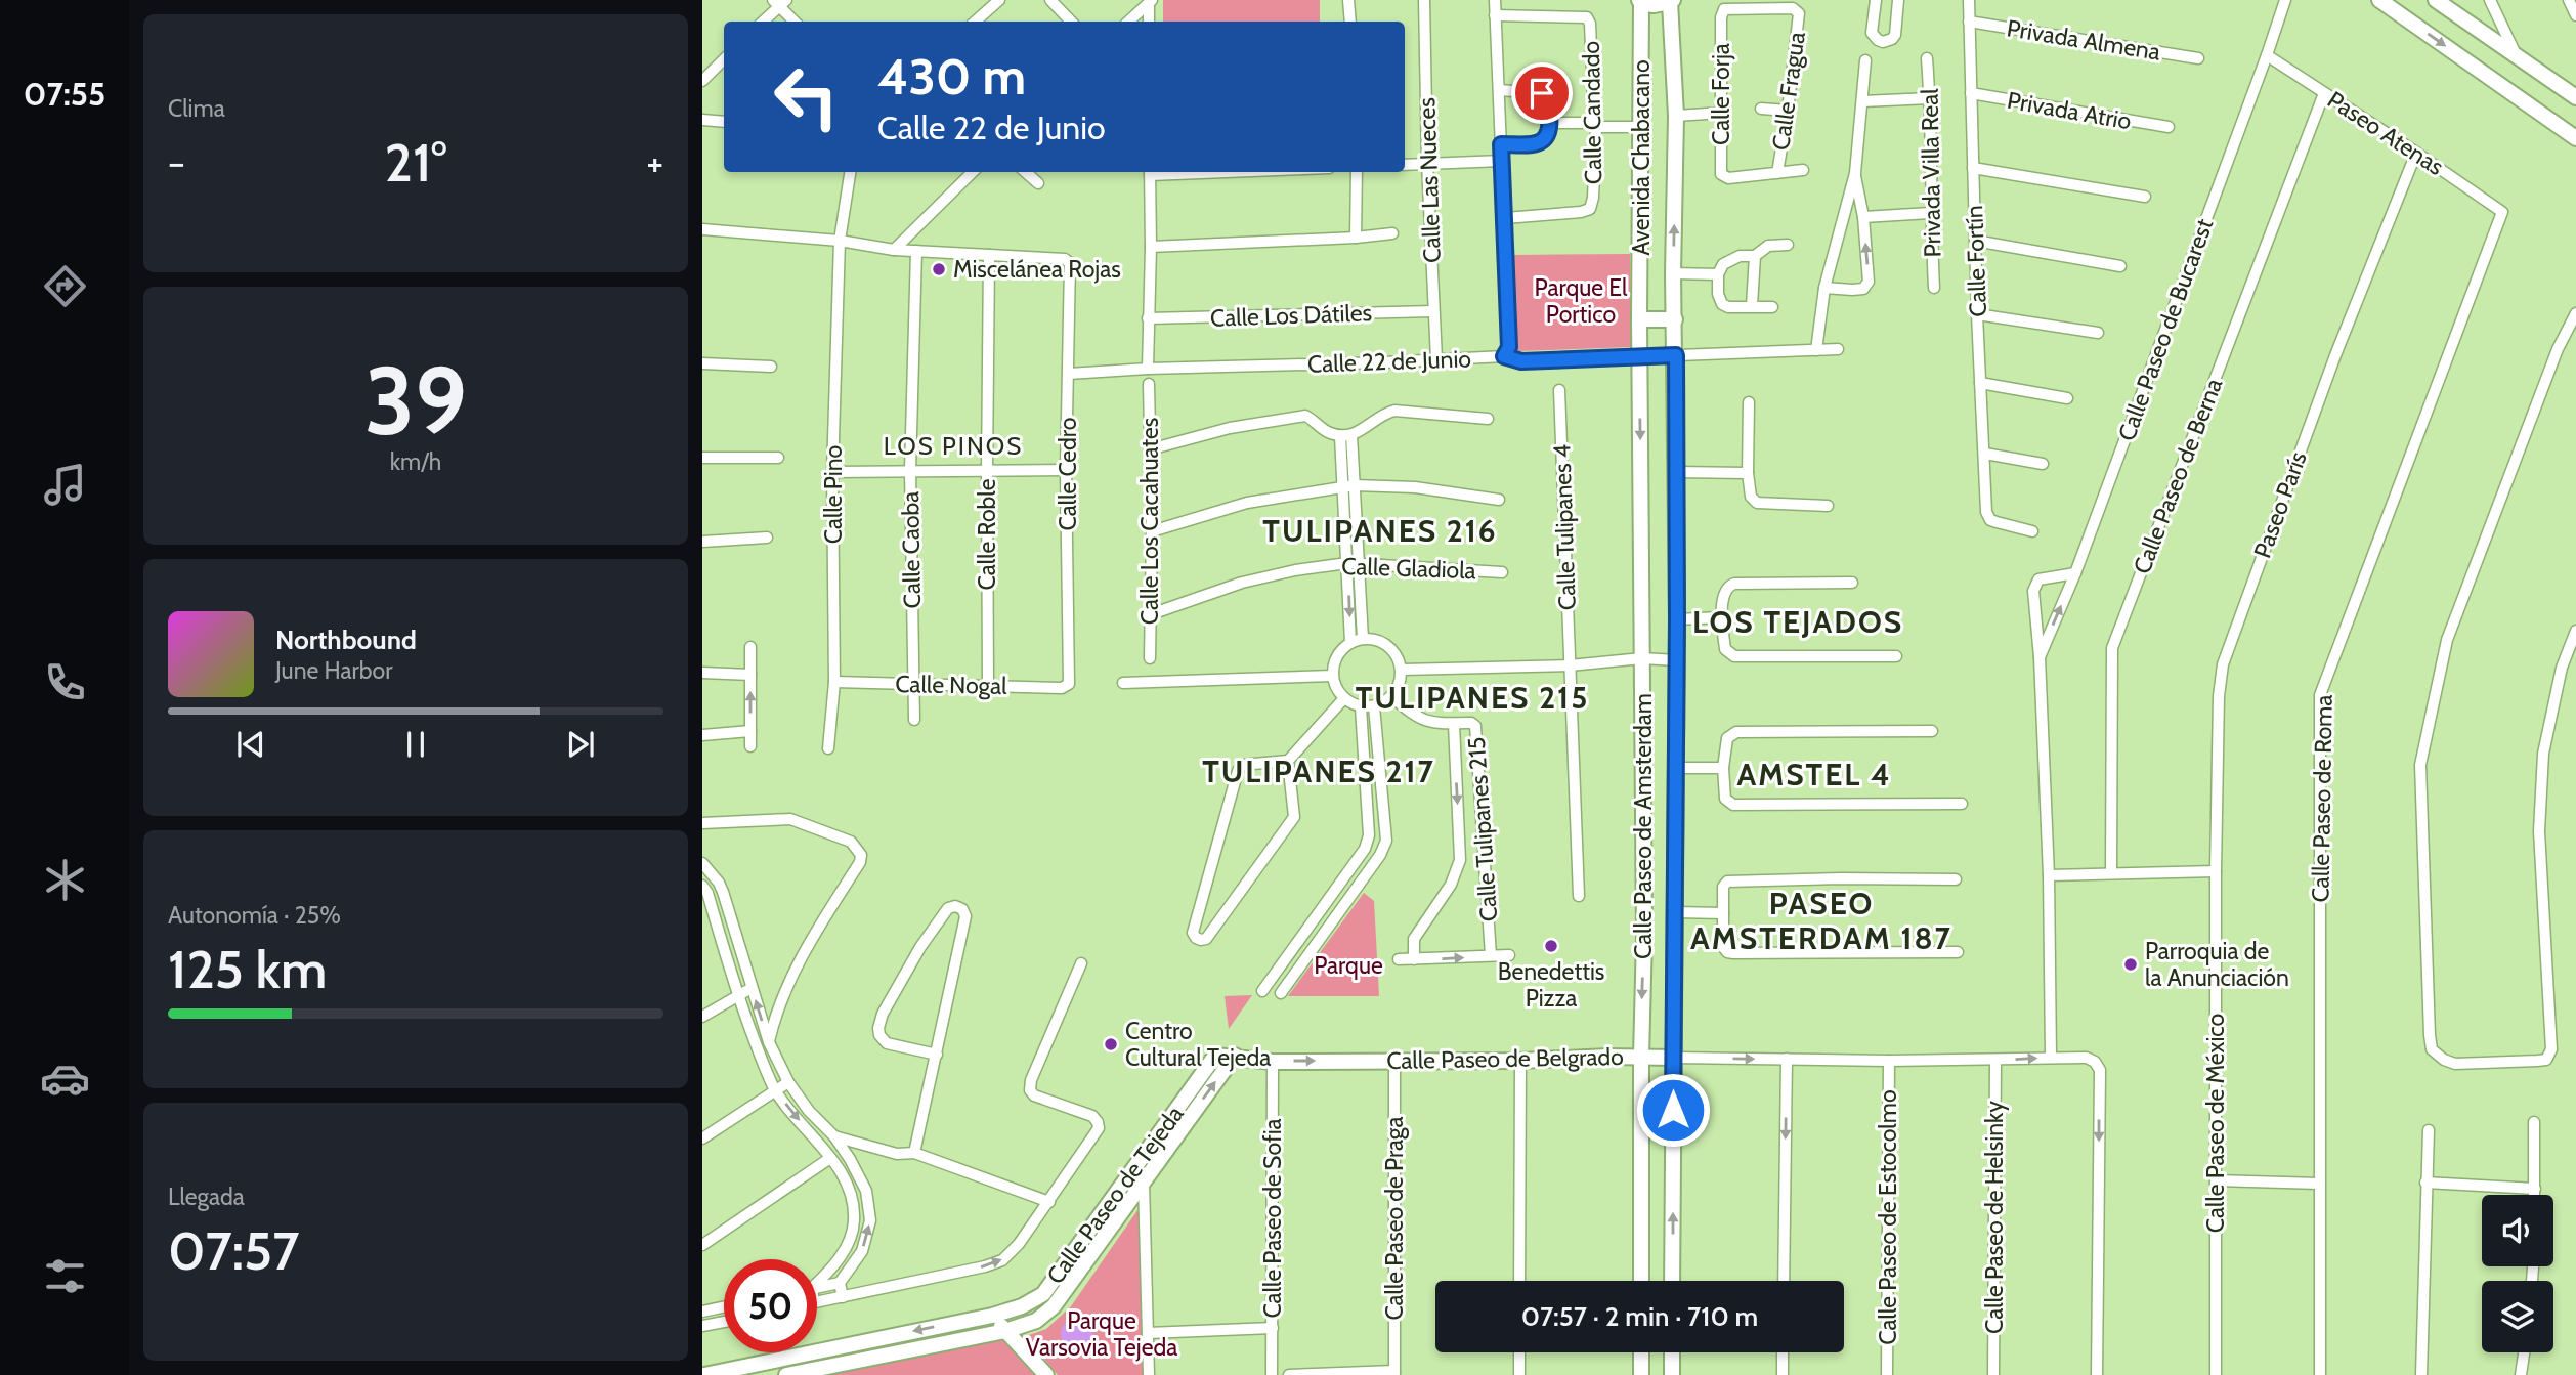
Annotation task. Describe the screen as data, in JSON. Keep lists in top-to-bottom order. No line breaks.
{"streets":{"main road":["Avenida Chabacano","Calle Paseo de Amsterdam","Calle Paseo de Belgrado","Calle Paseo de Tejeda"],"street":["Privada Almena","Calle Fragua","Calle Forja","Privada Atrio","Calle Candado","Paseo Atenas","Privada Villa Real","Calle Las Nueces","Calle Fortín","Calle Los Dátiles","Calle Paseo de Bucarest","Calle 22 de Junio","Calle Cedro","Calle Paseo de Berna","Calle Pino","Paseo París","Calle Los Cacahuates","Calle Tulipanes 4","Calle Roble","Calle Caoba","Calle Gladiola","Calle Nogal","Calle Paseo de Roma","Calle Tulipanes 215","Calle Paseo de México","Calle Paseo de Estocolmo","Calle Paseo de Helsinky","Calle Paseo de Sofia","Calle Paseo de Praga"]},"crossings":[["Privada Almena","Calle Fortín"],["Calle Fragua","Calle Forja"],["Privada Atrio","Calle Fortín"],["Paseo Atenas","Calle Paseo de Bucarest"],["Paseo Atenas","Calle Paseo de Berna"],["Paseo Atenas","Paseo París"],["Paseo Atenas","Calle Paseo de Roma"],["Avenida Chabacano","Calle 22 de Junio"],["Avenida Chabacano","Calle Paseo de Amsterdam"],["Calle Las Nueces","Calle Los Dátiles"],["Calle Las Nueces","Calle 22 de Junio"],["Calle 22 de Junio","Calle Cedro"],["Calle 22 de Junio","Calle Paseo de Amsterdam"],["Calle Cedro","Calle Roble"],["Calle Cedro","Calle Nogal"],["Calle Pino","Calle Nogal"],["Paseo París","Calle Paseo de México"],["Calle Los Cacahuates","Calle Gladiola"],["Calle Roble","Calle Nogal"],["Calle Caoba","Calle Nogal"],["Calle Paseo de Amsterdam","Calle Paseo de Belgrado"],["Calle Paseo de Belgrado","Calle Paseo de Tejeda"],["Calle Paseo de Belgrado","Calle Paseo de Estocolmo"],["Calle Paseo de Belgrado","Calle Paseo de Helsinky"],["Calle Paseo de Belgrado","Calle Paseo de Sofia"],["Calle Paseo de Belgrado","Calle Paseo de Praga"]],"districts":["LOS PINOS","TULIPANES 216","LOS TEJADOS","TULIPANES 215","TULIPANES 217","AMSTEL 4","PASEO AMSTERDAM 187"],"parks":["Parque El Portico","Parque","Parque Varsovia Tejeda"],"places":["Miscelánea Rojas","Benedettis Pizza","Parroquia de la Anunciación","Centro Cultural Tejeda"],"page":{"tabs":"07:55","tile":["Clima",["39","km/h"],["Autonomía · 25%","125 km"],["Llegada","07:57"]],"turn":["430 m","Calle 22 de Junio"],"heat":["−","21°","+"],"song":["Northbound","June Harbor"],"limit":"50","trip":"07:57 · 2 min · 710 m"}}
